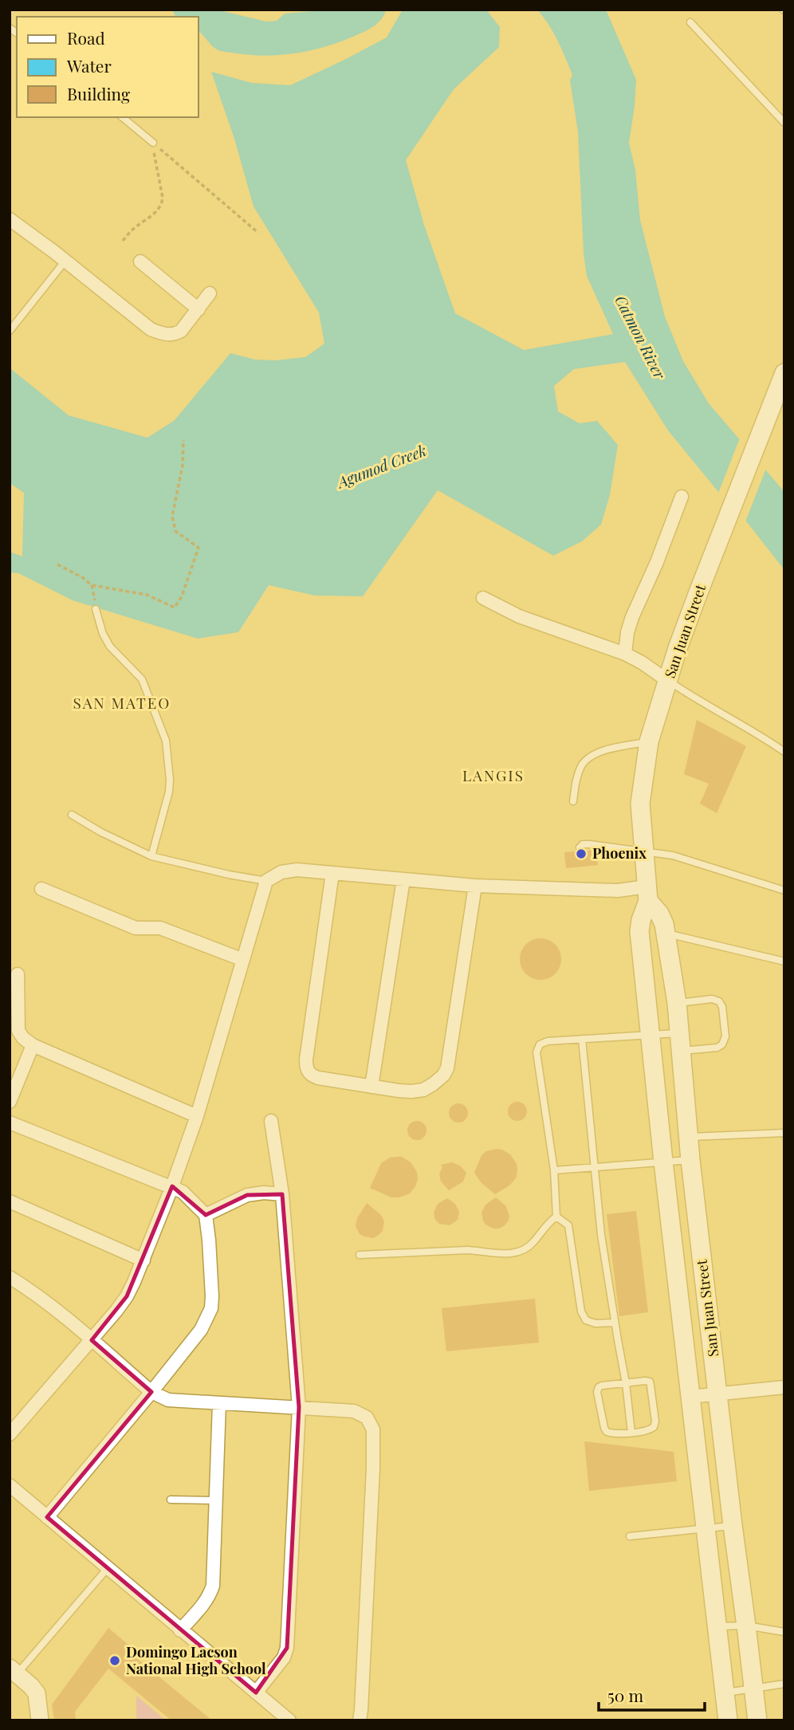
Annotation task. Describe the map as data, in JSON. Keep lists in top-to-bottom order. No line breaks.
{"streets":{"main road":["San Juan Street"]},"districts":["SAN MATEO","LANGIS"],"water":["Catmon River","Agumod Creek"],"places":["Phoenix","Domingo Lacson National High School"],"legend":["Road","Water","Building"],"scale_bar":"50 m"}
